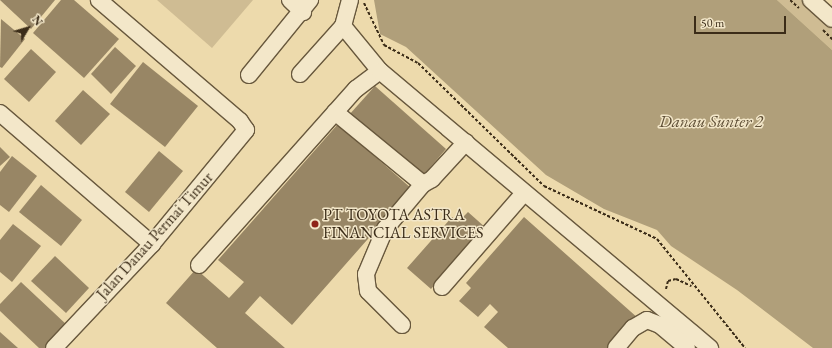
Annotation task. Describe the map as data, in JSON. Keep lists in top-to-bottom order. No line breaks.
{"streets":{"street":["Jalan Danau Permai Timur"]},"water":["Danau Sunter 2"],"places":["PT TOYOTA ASTRA FINANCIAL SERVICES"],"scale_bar":"50 m","north":"top right"}
